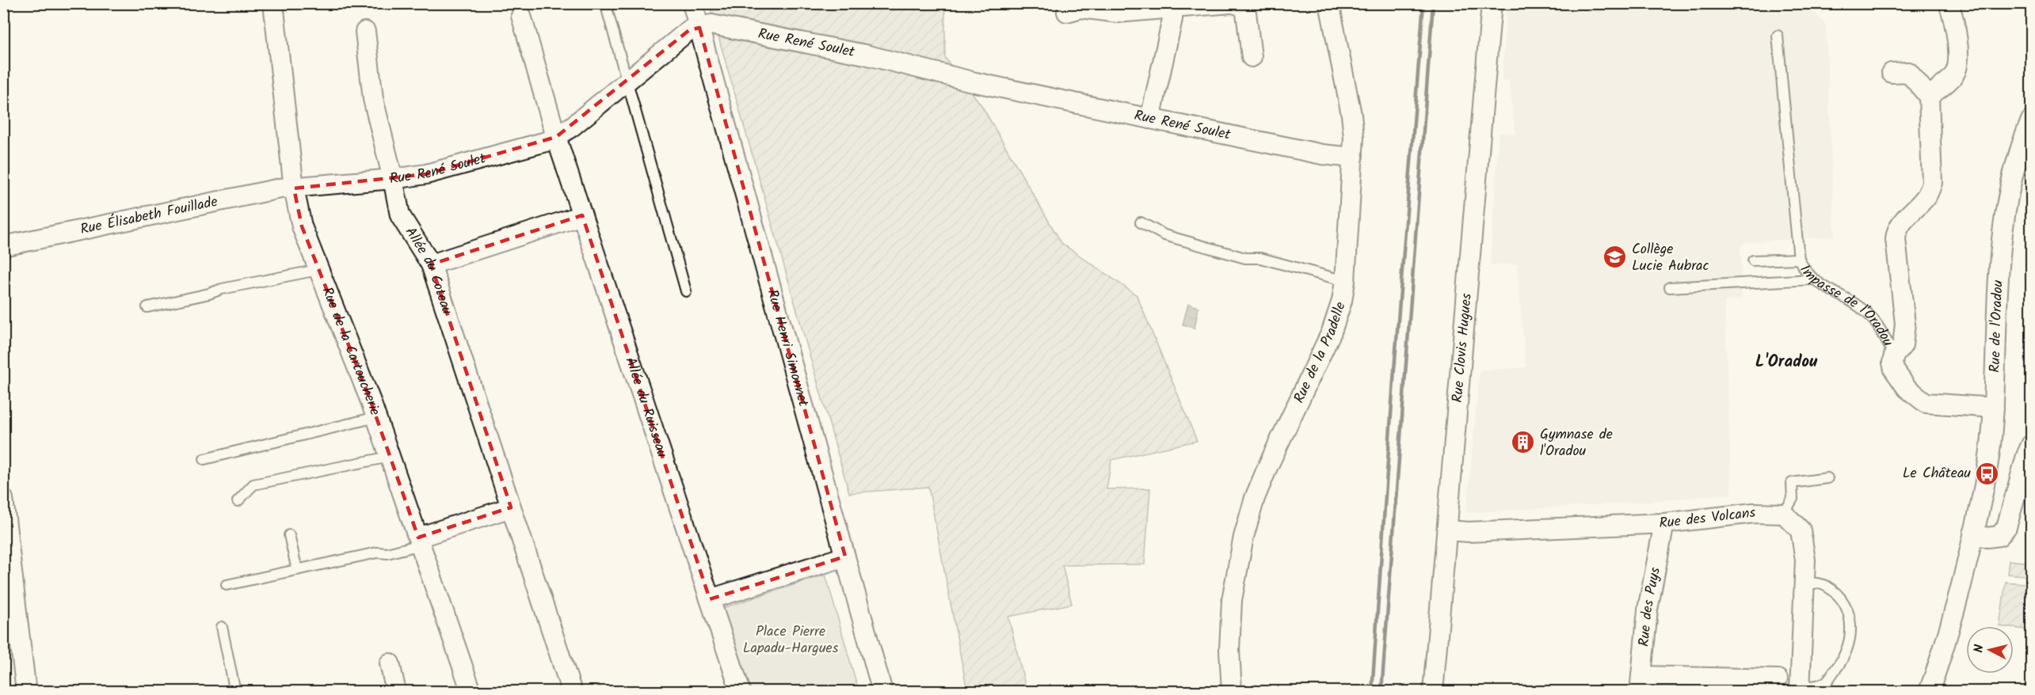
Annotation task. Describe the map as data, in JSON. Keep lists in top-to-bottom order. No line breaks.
{"streets":{"street":["Rue René Soulet","Rue Élisabeth Fouillade","Allée du Coteau","Impasse de l'Oradou","Rue de l'Oradou","Rue Henri Simonnet","Rue Clovis Hugues","Rue de la Cartoucherie","Rue de la Pradelle","Allée du Ruisseau","Rue des Volcans","Rue des Puys"]},"crossings":[["Rue René Soulet","Rue Élisabeth Fouillade"],["Rue René Soulet","Allée du Coteau"],["Rue René Soulet","Rue Henri Simonnet"],["Rue René Soulet","Rue de la Cartoucherie"],["Rue René Soulet","Rue de la Pradelle"],["Rue René Soulet","Allée du Ruisseau"],["Rue Élisabeth Fouillade","Rue de la Cartoucherie"],["Impasse de l'Oradou","Rue de l'Oradou"],["Rue Clovis Hugues","Rue des Volcans"],["Rue des Volcans","Rue des Puys"]],"districts":["L'Oradou"],"parks":["Place Pierre Lapadu-Hargues"],"places":{"school or university":["Collège Lucie Aubrac"],"building":["Gymnase de l'Oradou"],"bus stop":["Le Château"]},"north":"left"}
